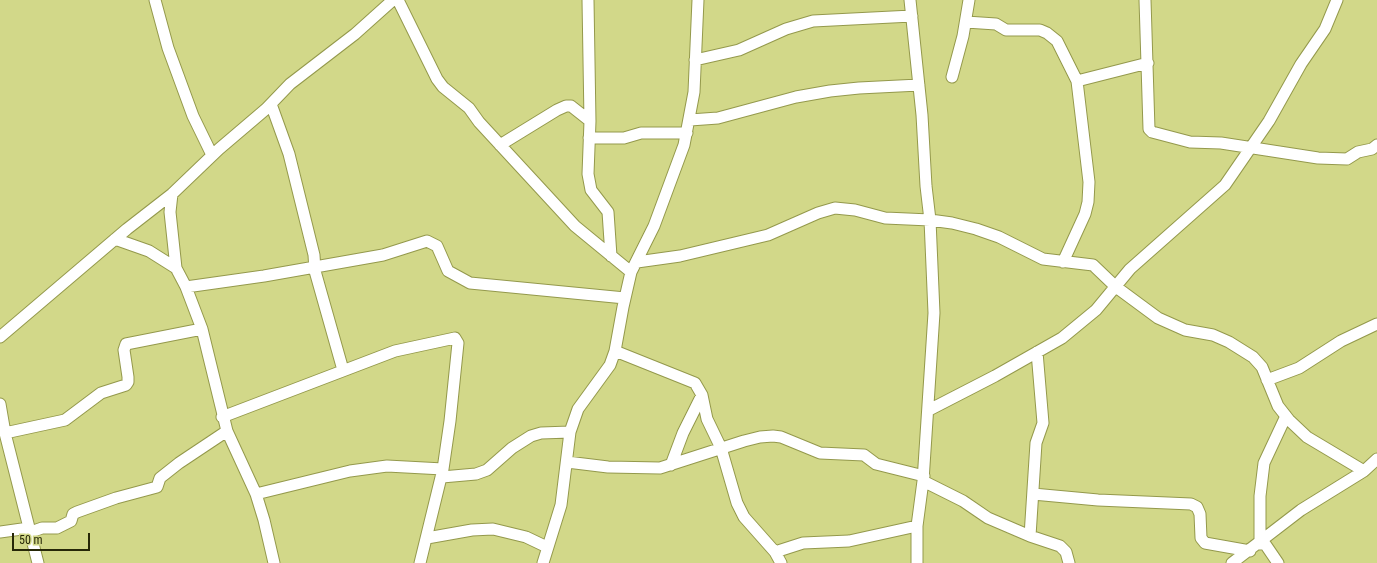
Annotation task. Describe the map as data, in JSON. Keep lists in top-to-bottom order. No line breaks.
{"scale_bar":"50 m"}
